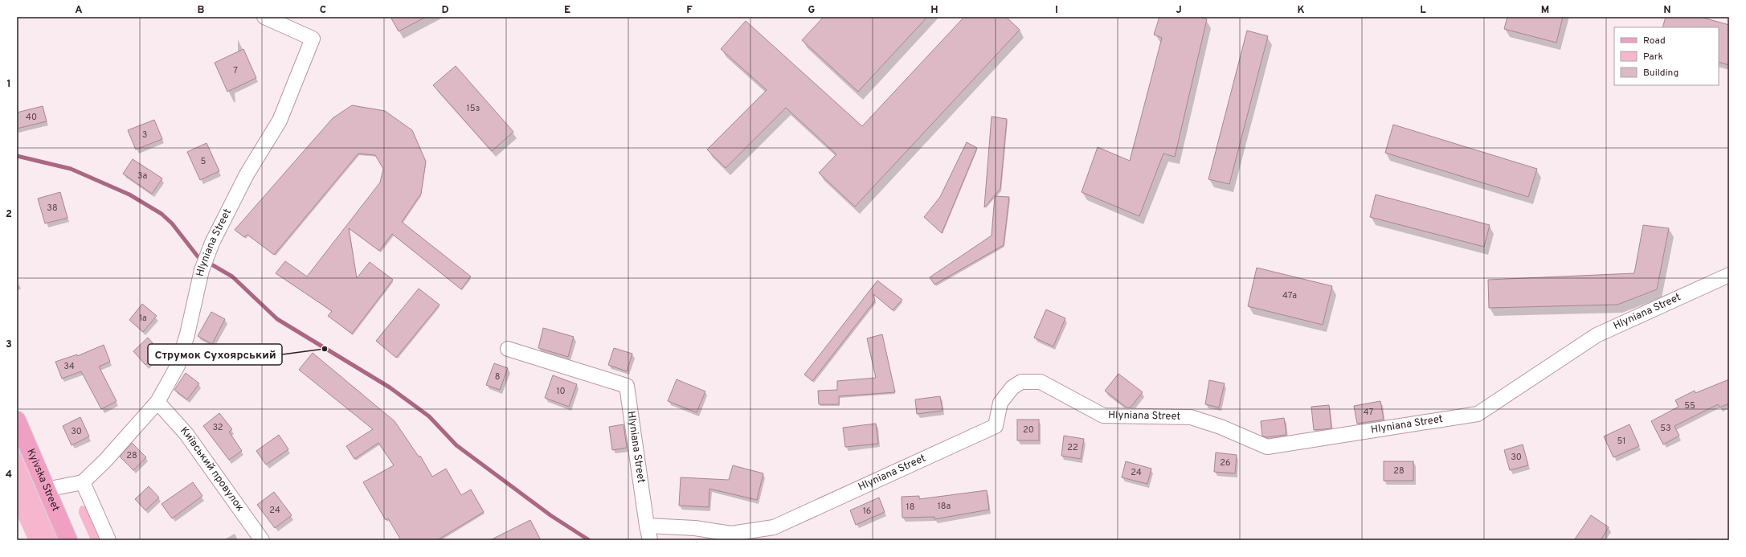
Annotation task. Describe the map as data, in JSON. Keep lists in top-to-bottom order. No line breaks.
{"streets":{"main road":["Kyivska Street"],"street":["Hlyniana Street","Київський провулок"]},"crossings":[["Hlyniana Street","Київський провулок"]],"places":["Струмок Сухоярський"],"house_numbers":["7","15з","40","3","5","3а","38","47а","1а","34","8","10","55","47","32","53","20","30","51","22","28","30","26","28","24","18а","18","24","16"],"legend":["Road","Park","Building"],"grid":{"columns":["A","B","C","D","E","F","G","H","I","J","K","L","M","N"],"rows":["1","2","3","4"]}}
